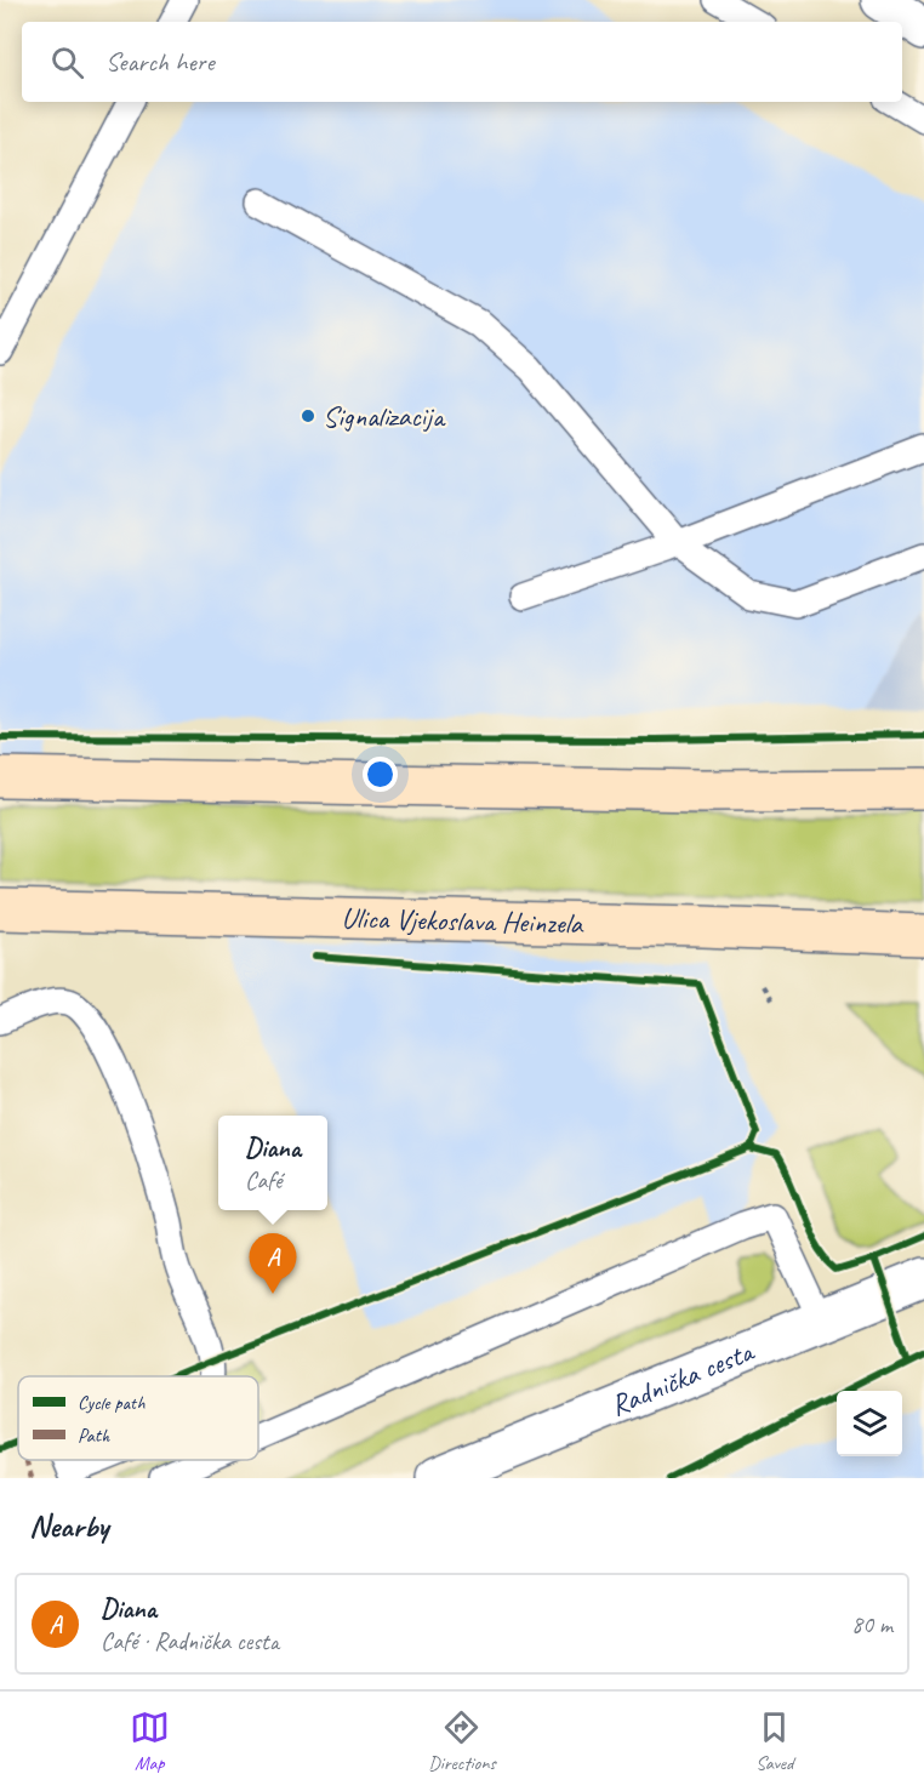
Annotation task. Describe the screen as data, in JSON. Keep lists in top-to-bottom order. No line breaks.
{"streets":{"main road":["Ulica Vjekoslava Heinzela"],"street":["Radnička cesta"]},"places":["Signalizacija"],"legend":["Cycle path","Path"],"page":{"search":"Search here","popup":["Diana","Café"],"pins":"A","heading":"Nearby","list":[{"mark":"A","name":"Diana","note":"Café · Radnička cesta","value":"80 m"}],"nav":["Map","Directions","Saved"]}}
